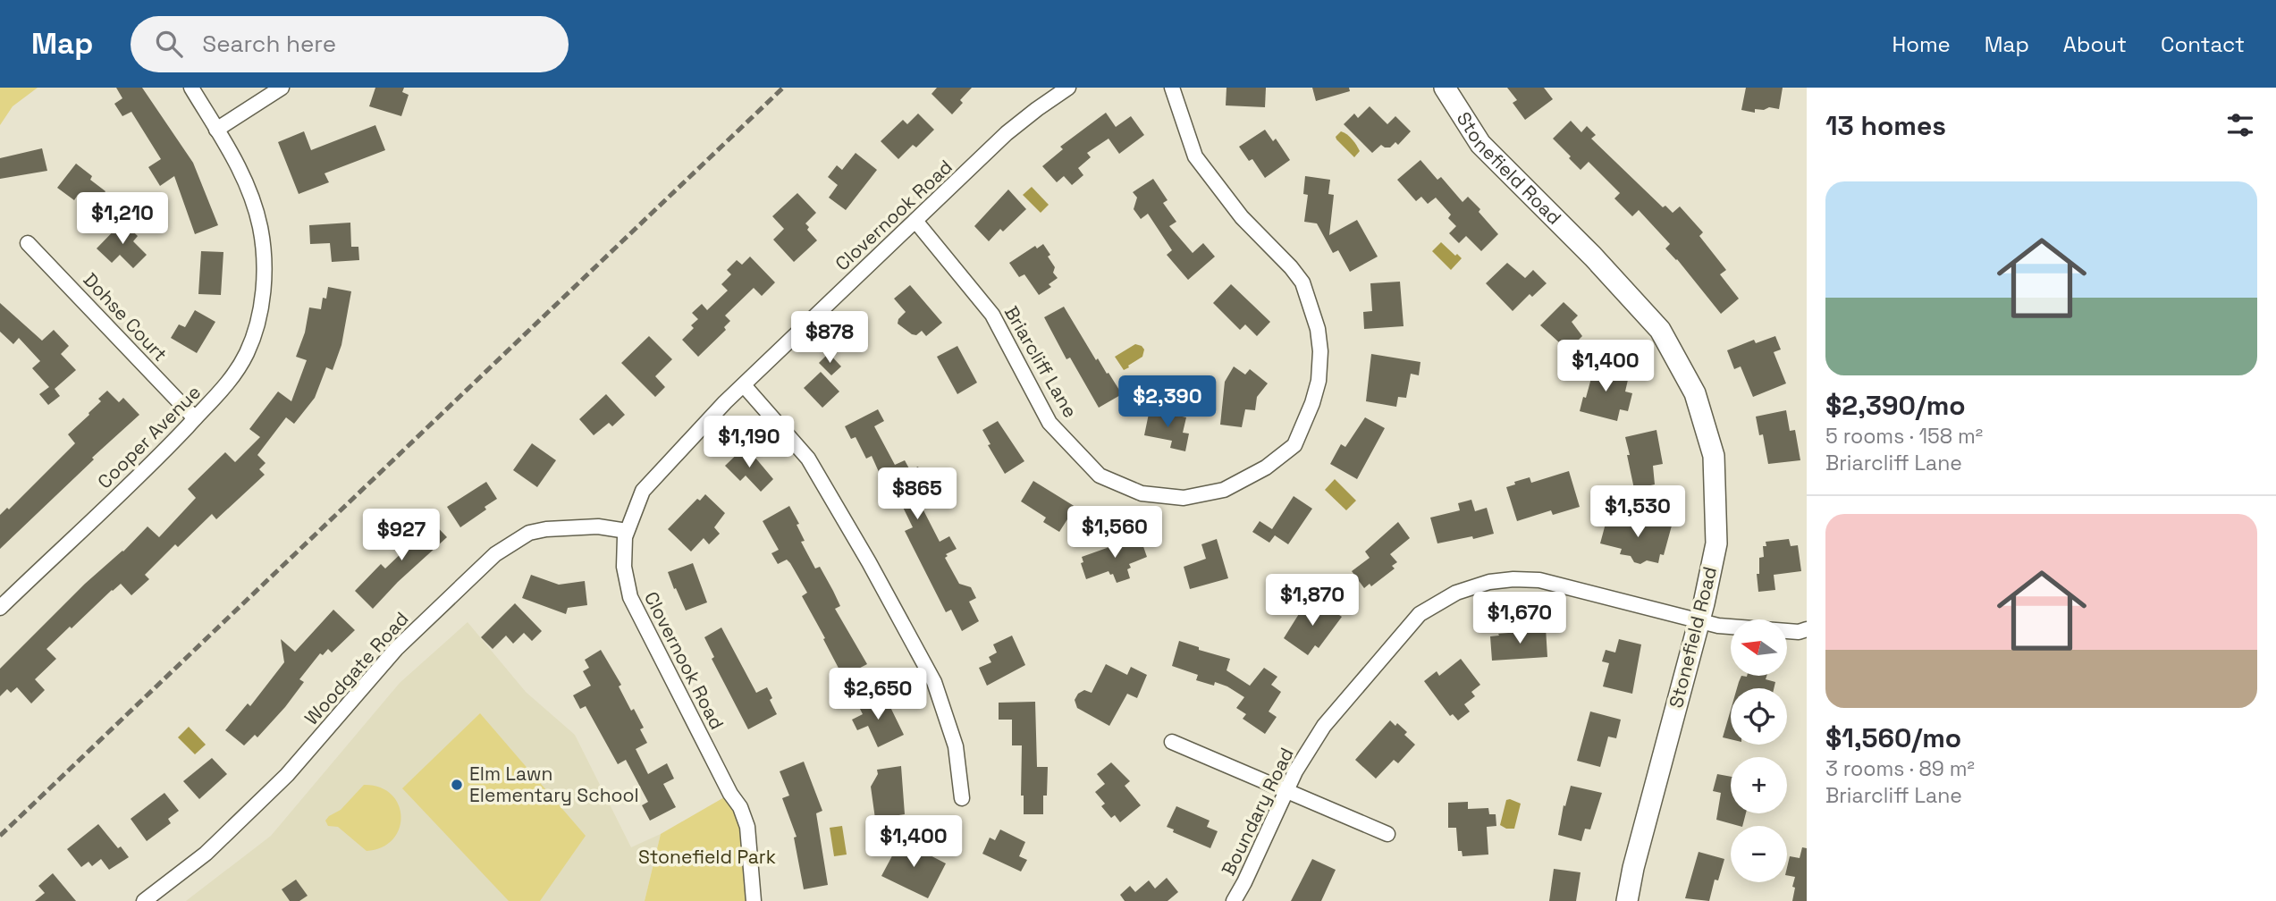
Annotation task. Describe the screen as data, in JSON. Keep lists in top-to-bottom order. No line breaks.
{"streets":{"street":["Stonefield Road","Clovernook Road","Dohse Court","Briarcliff Lane","Cooper Avenue","Woodgate Road","Boundary Road"]},"crossings":[["Stonefield Road","Boundary Road"],["Clovernook Road","Briarcliff Lane"],["Clovernook Road","Woodgate Road"],["Dohse Court","Cooper Avenue"]],"parks":["Stonefield Park"],"places":["Elm Lawn Elementary School"],"north":"left","page":{"header":"Map","search":"Search here","nav":["Home","Map","About","Contact"],"heading":"13 homes","list":[{"name":"$2,390/mo","note":"5 rooms · 158 m² · Briarcliff Lane"},{"name":"$1,560/mo","note":"3 rooms · 89 m² · Briarcliff Lane"}],"price":["$1,210","$878","$1,400","$2,390","$1,190","$865","$1,530","$1,560","$927","$1,870","$1,670","$2,650","$1,400"],"map_buttons":["+","−"]}}
